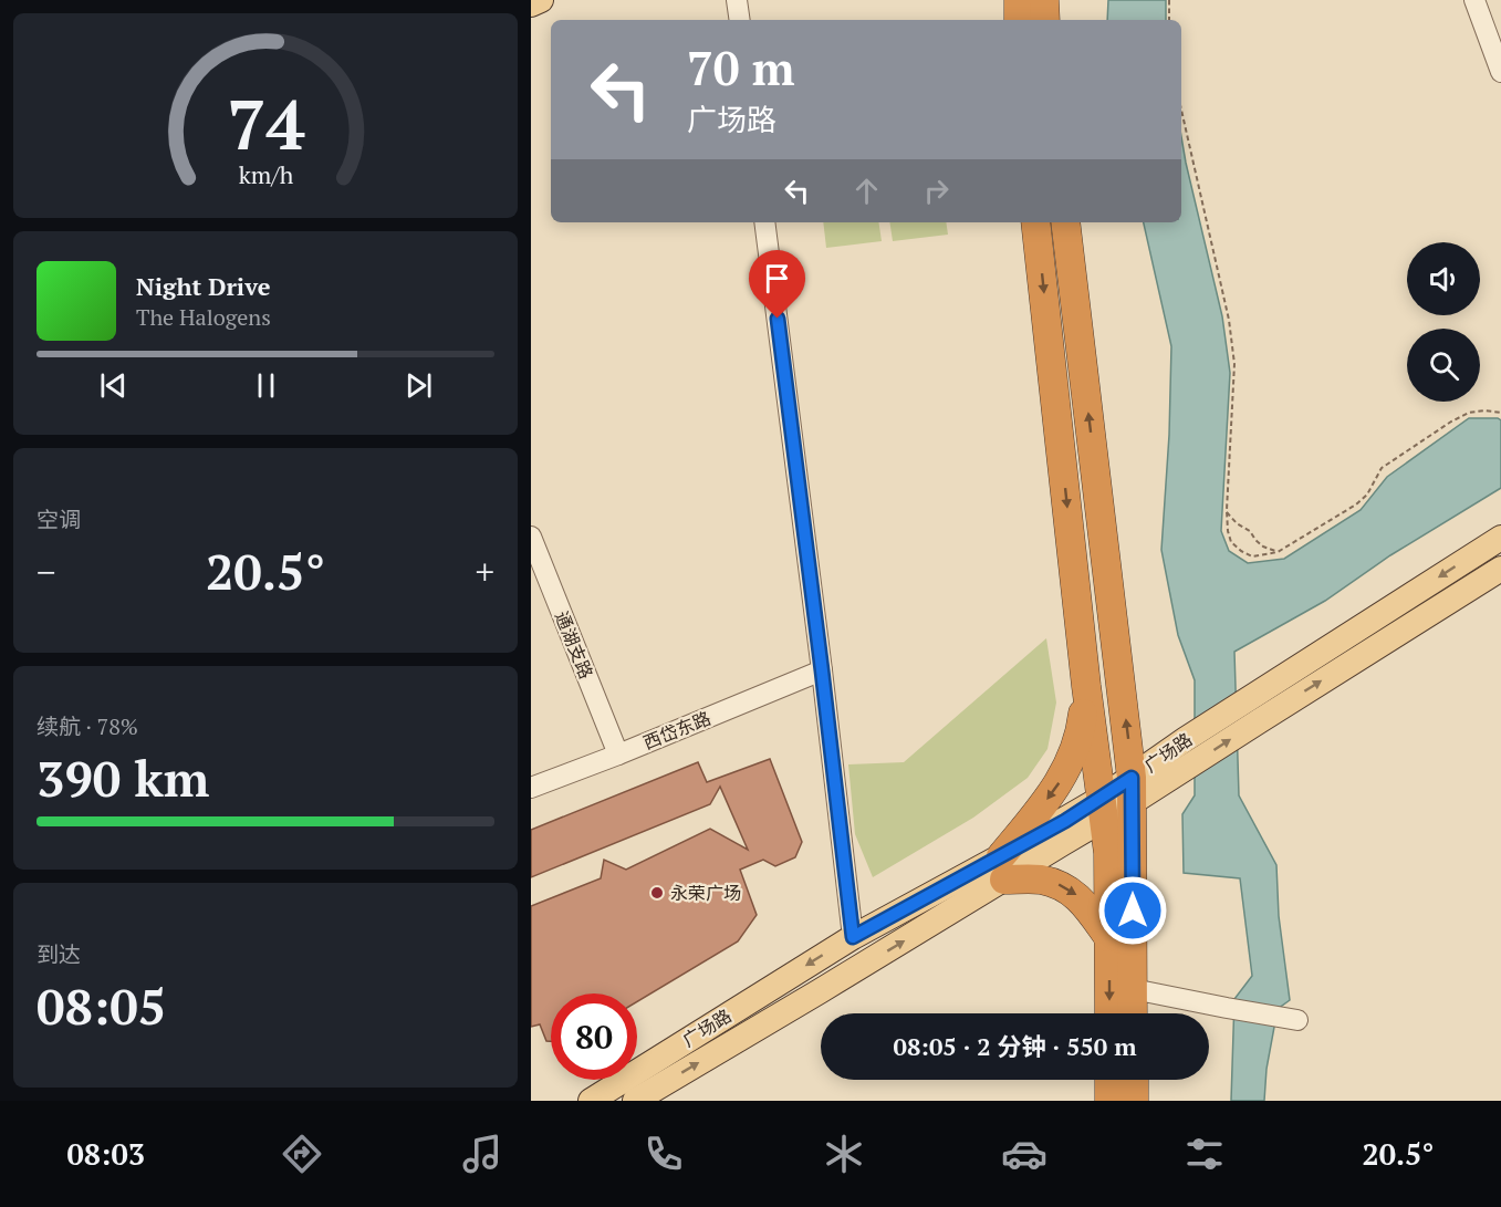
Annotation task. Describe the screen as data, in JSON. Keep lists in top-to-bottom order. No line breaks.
{"streets":{"main road":["广场路"],"street":["通湖支路","西岱东路"]},"crossings":[["通湖支路","西岱东路"]],"places":["永荣广场"],"page":{"turn":["70 m","广场路"],"song":["Night Drive","The Halogens"],"tile":["空调",["续航 · 78%","390 km"],["到达","08:05"]],"heat":["−","20.5°","+"],"limit":"80","trip":"08:05 · 2 分钟 · 550 m","tabs":["08:03","20.5°"],"gauge":["74","km/h"]}}
